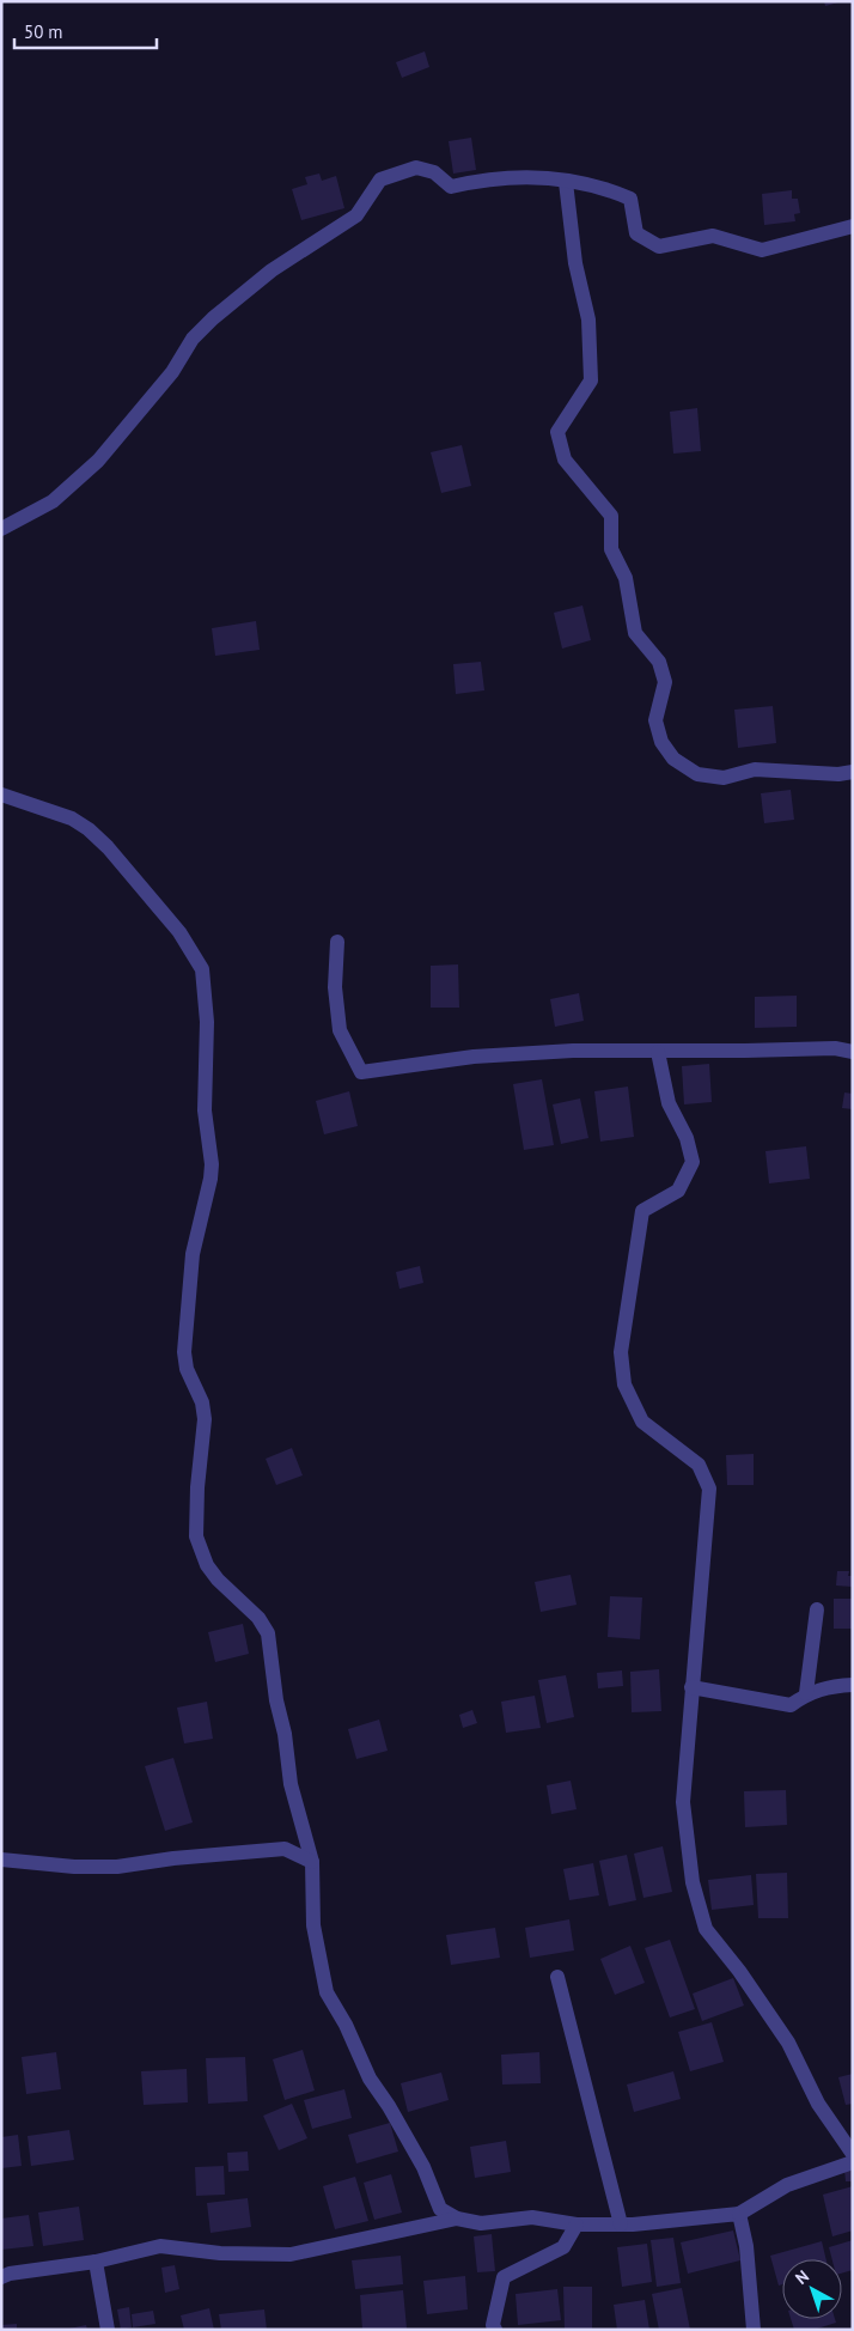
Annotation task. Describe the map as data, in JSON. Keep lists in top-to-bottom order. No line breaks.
{"scale_bar":"50 m","north":"top left"}
